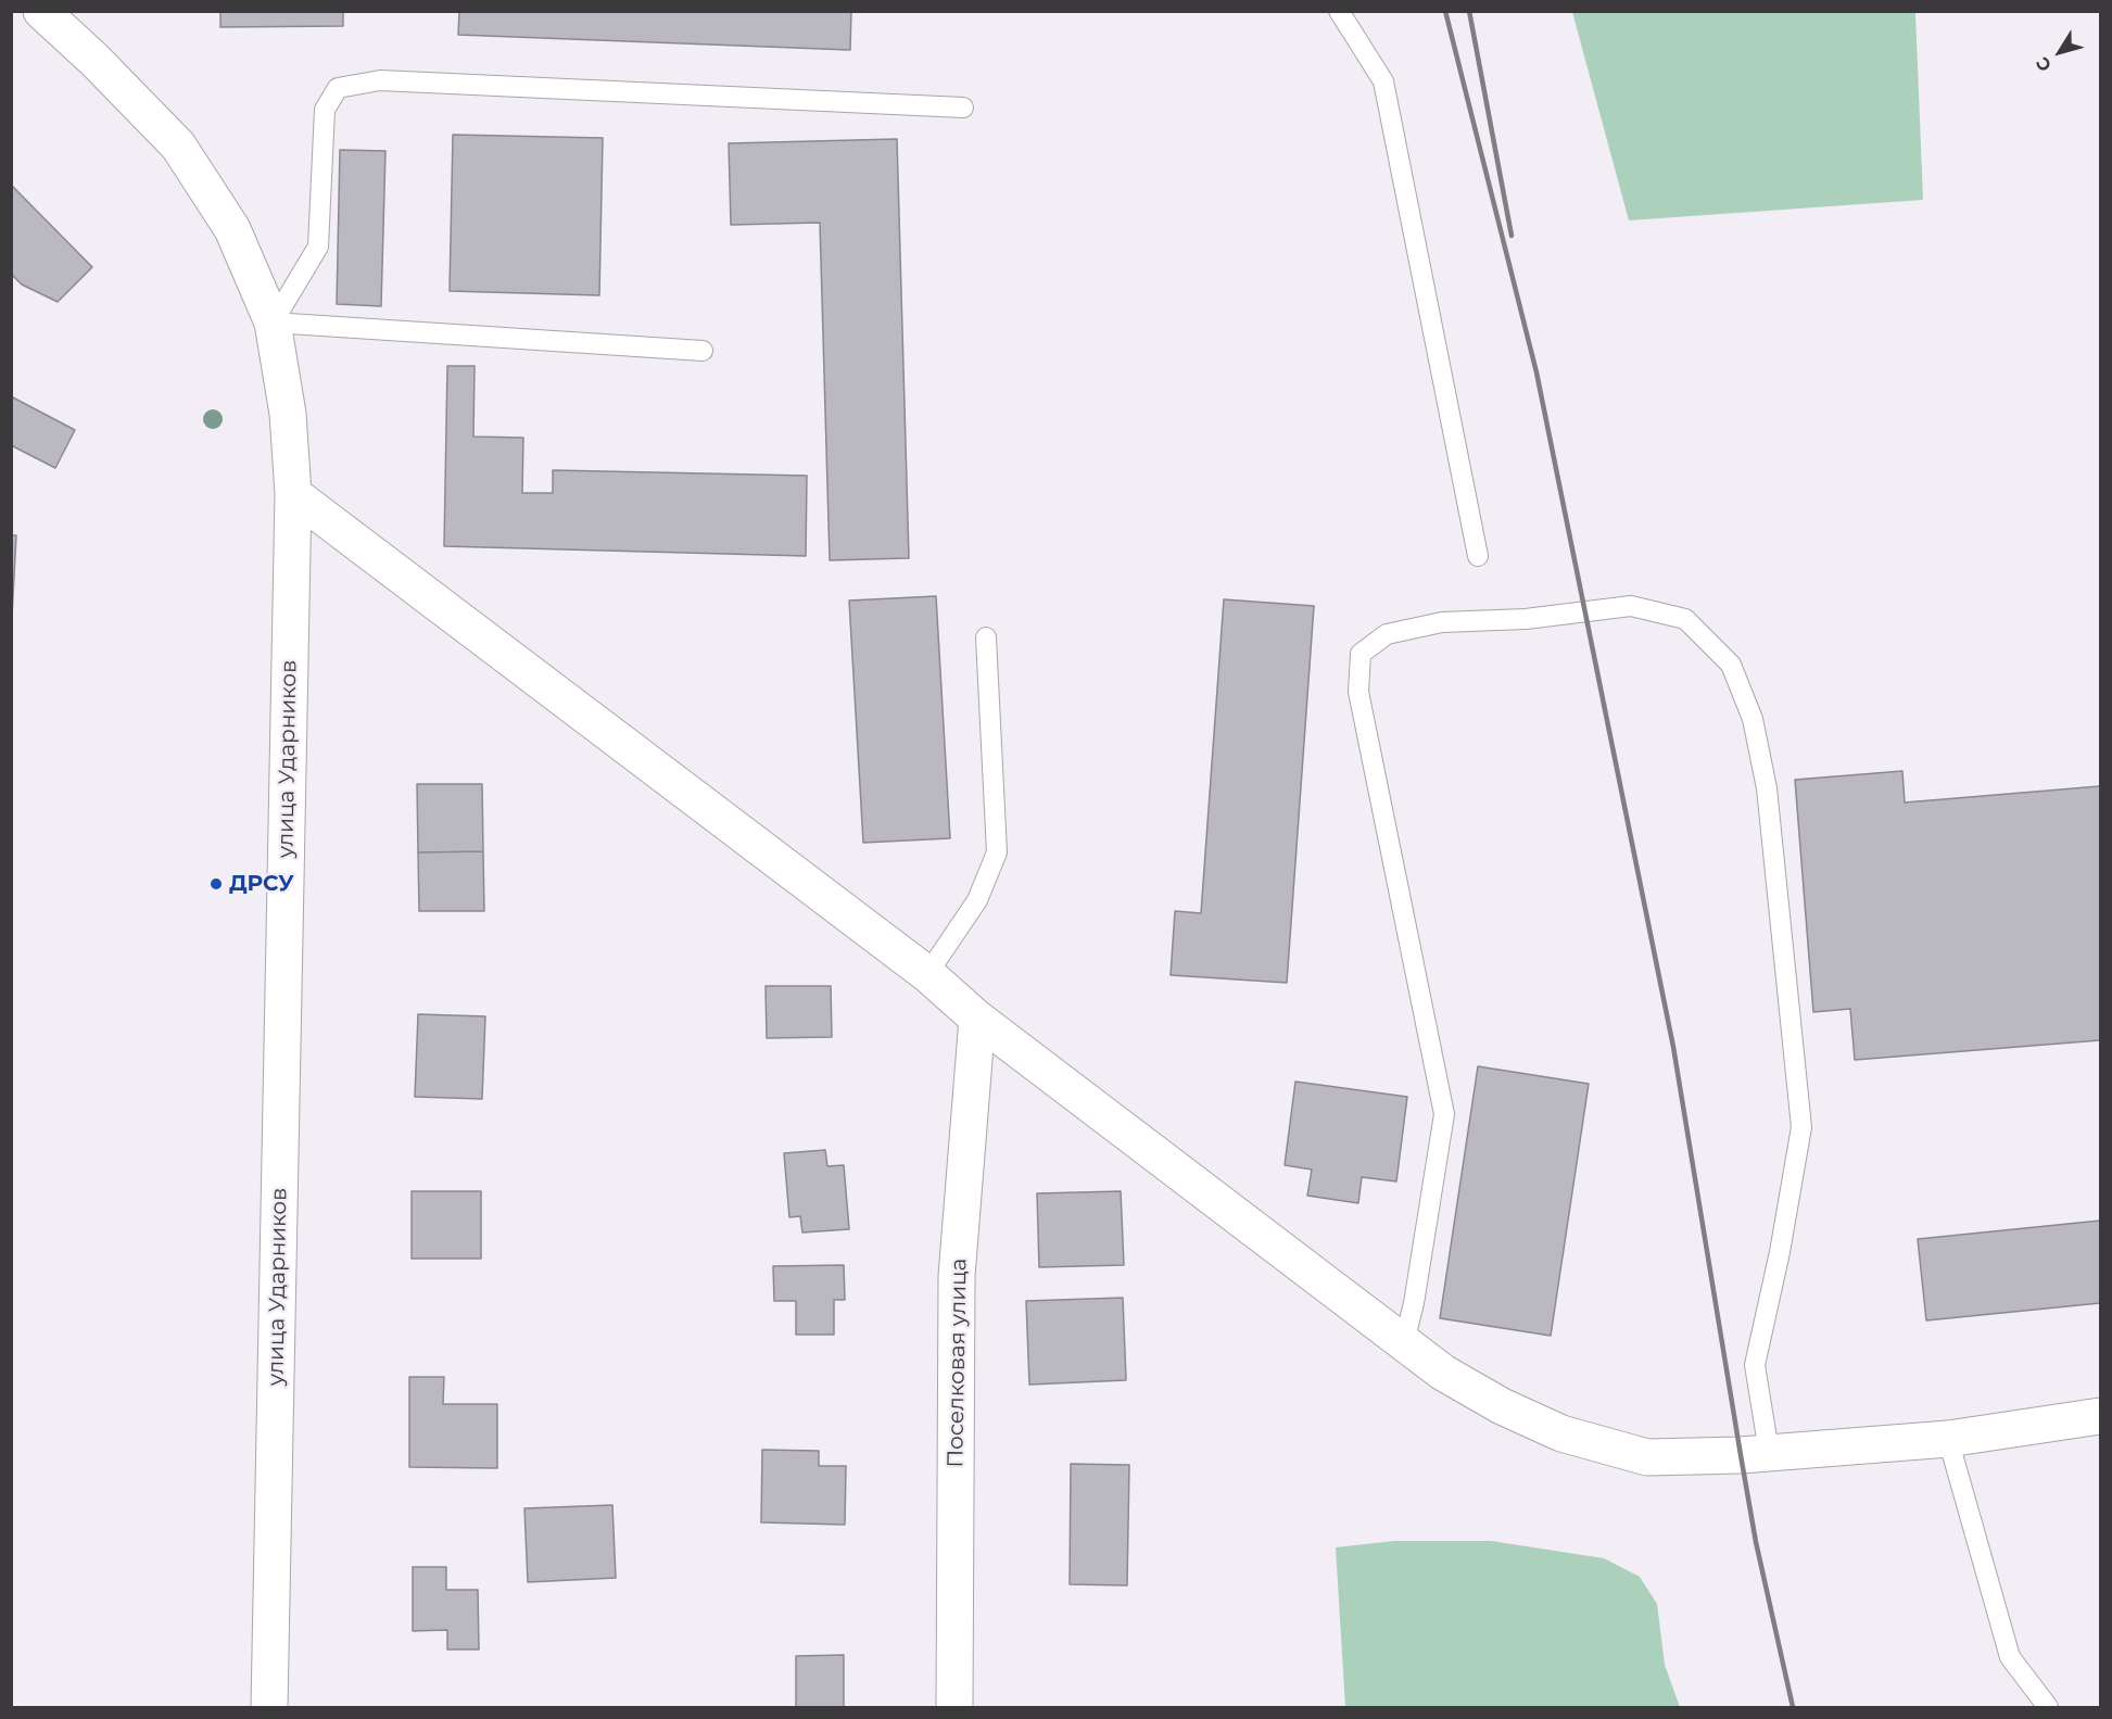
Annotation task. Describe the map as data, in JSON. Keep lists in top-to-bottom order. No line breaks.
{"streets":{"street":["улица Ударников","Поселковая улица"]},"places":["ДРСУ"],"north":"bottom left"}
